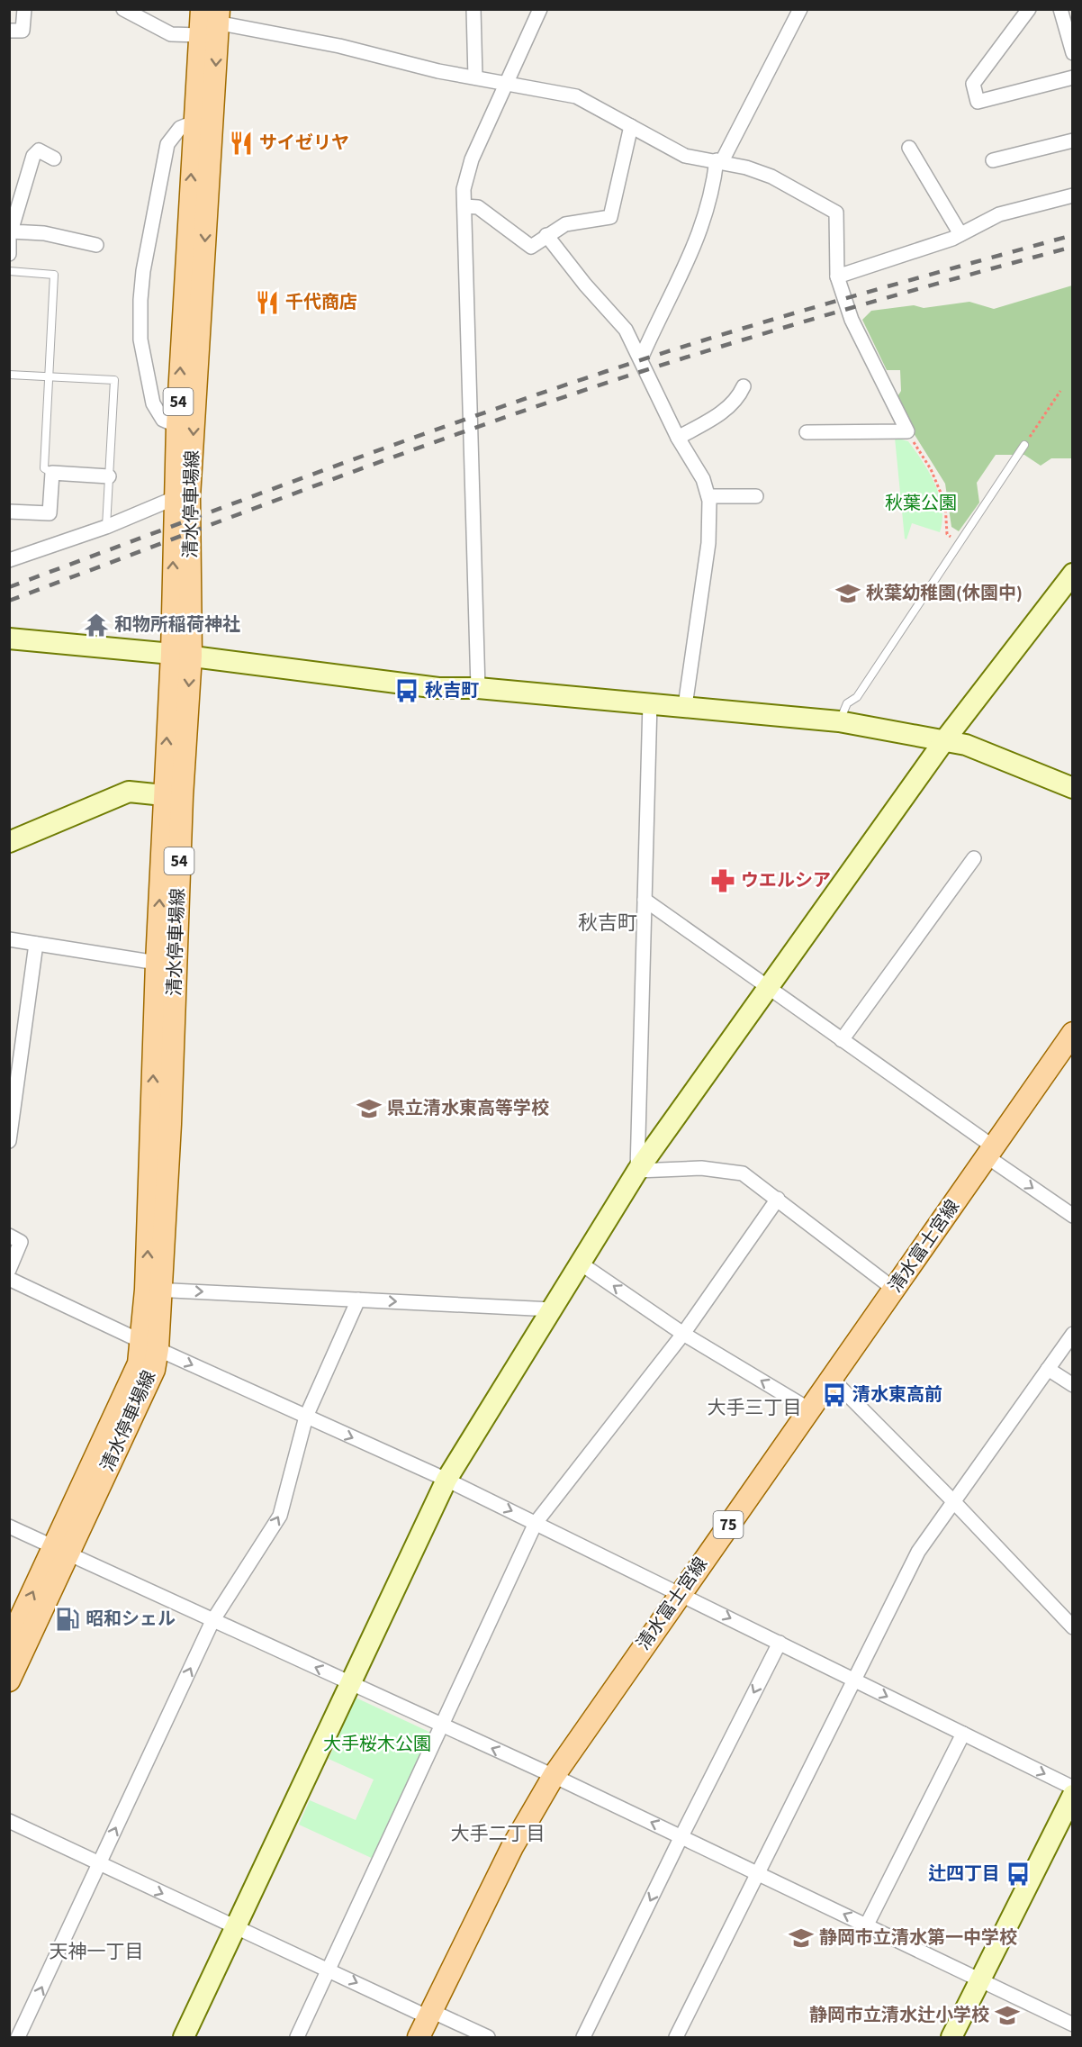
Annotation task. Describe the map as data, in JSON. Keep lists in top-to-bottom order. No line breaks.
{"streets":{"main road":["54","清水停車場線","清水富士宮線","75"]},"districts":["秋吉町","大手三丁目","大手二丁目","天神一丁目"],"parks":["秋葉公園","大手桜木公園"],"places":{"restaurant":["サイゼリヤ","千代商店"],"school or university":["秋葉幼稚園(休園中)","県立清水東高等学校","静岡市立清水第一中学校","静岡市立清水辻小学校"],"temple":["和物所稲荷神社"],"bus stop":["秋吉町","清水東高前","辻四丁目"],"pharmacy":["ウエルシア"],"fuel station":["昭和シェル"]}}
